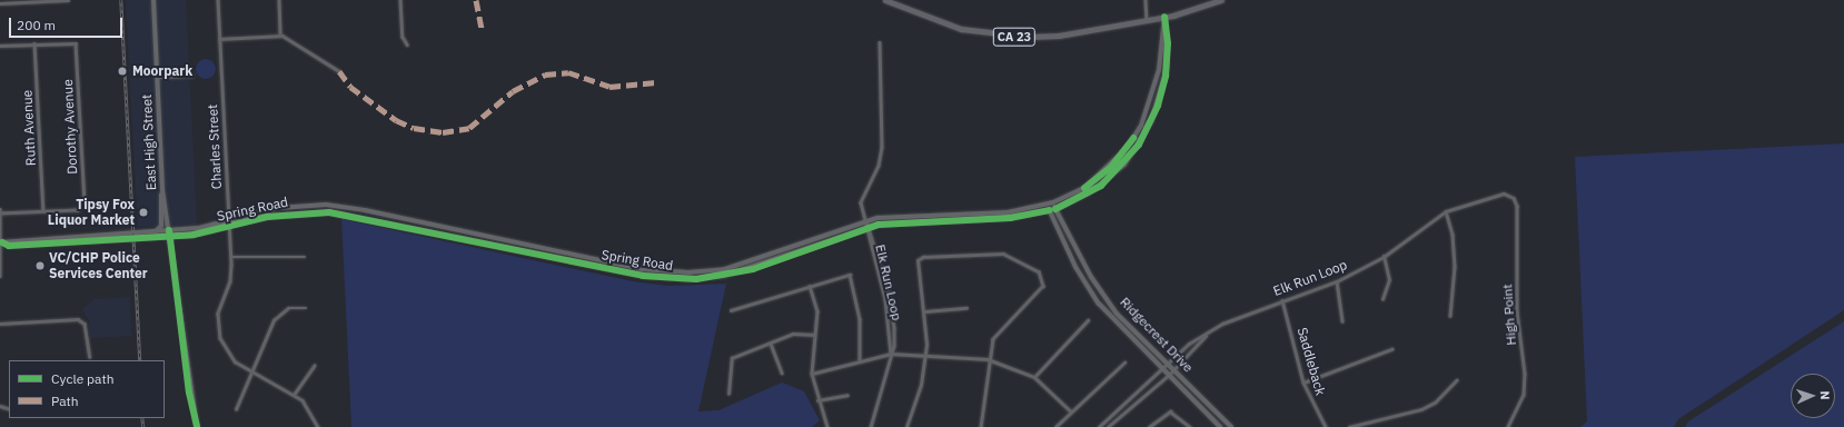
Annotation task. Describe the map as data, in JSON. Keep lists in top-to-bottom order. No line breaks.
{"streets":{"main road":["CA 23","East High Street","Spring Road","Ridgecrest Drive"],"street":["Dorothy Avenue","Ruth Avenue","Charles Street","Elk Run Loop","High Point","Saddleback"]},"crossings":[["CA 23","Spring Road"],["Dorothy Avenue","Ruth Avenue"],["East High Street","Spring Road"],["Charles Street","Spring Road"],["Spring Road","Elk Run Loop"],["Spring Road","Ridgecrest Drive"],["Elk Run Loop","High Point"],["Elk Run Loop","Ridgecrest Drive"],["Elk Run Loop","Saddleback"]],"places":["Moorpark","Tipsy Fox Liquor Market","VC/CHP Police Services Center"],"legend":["Cycle path","Path"],"scale_bar":"200 m","north":"right"}
